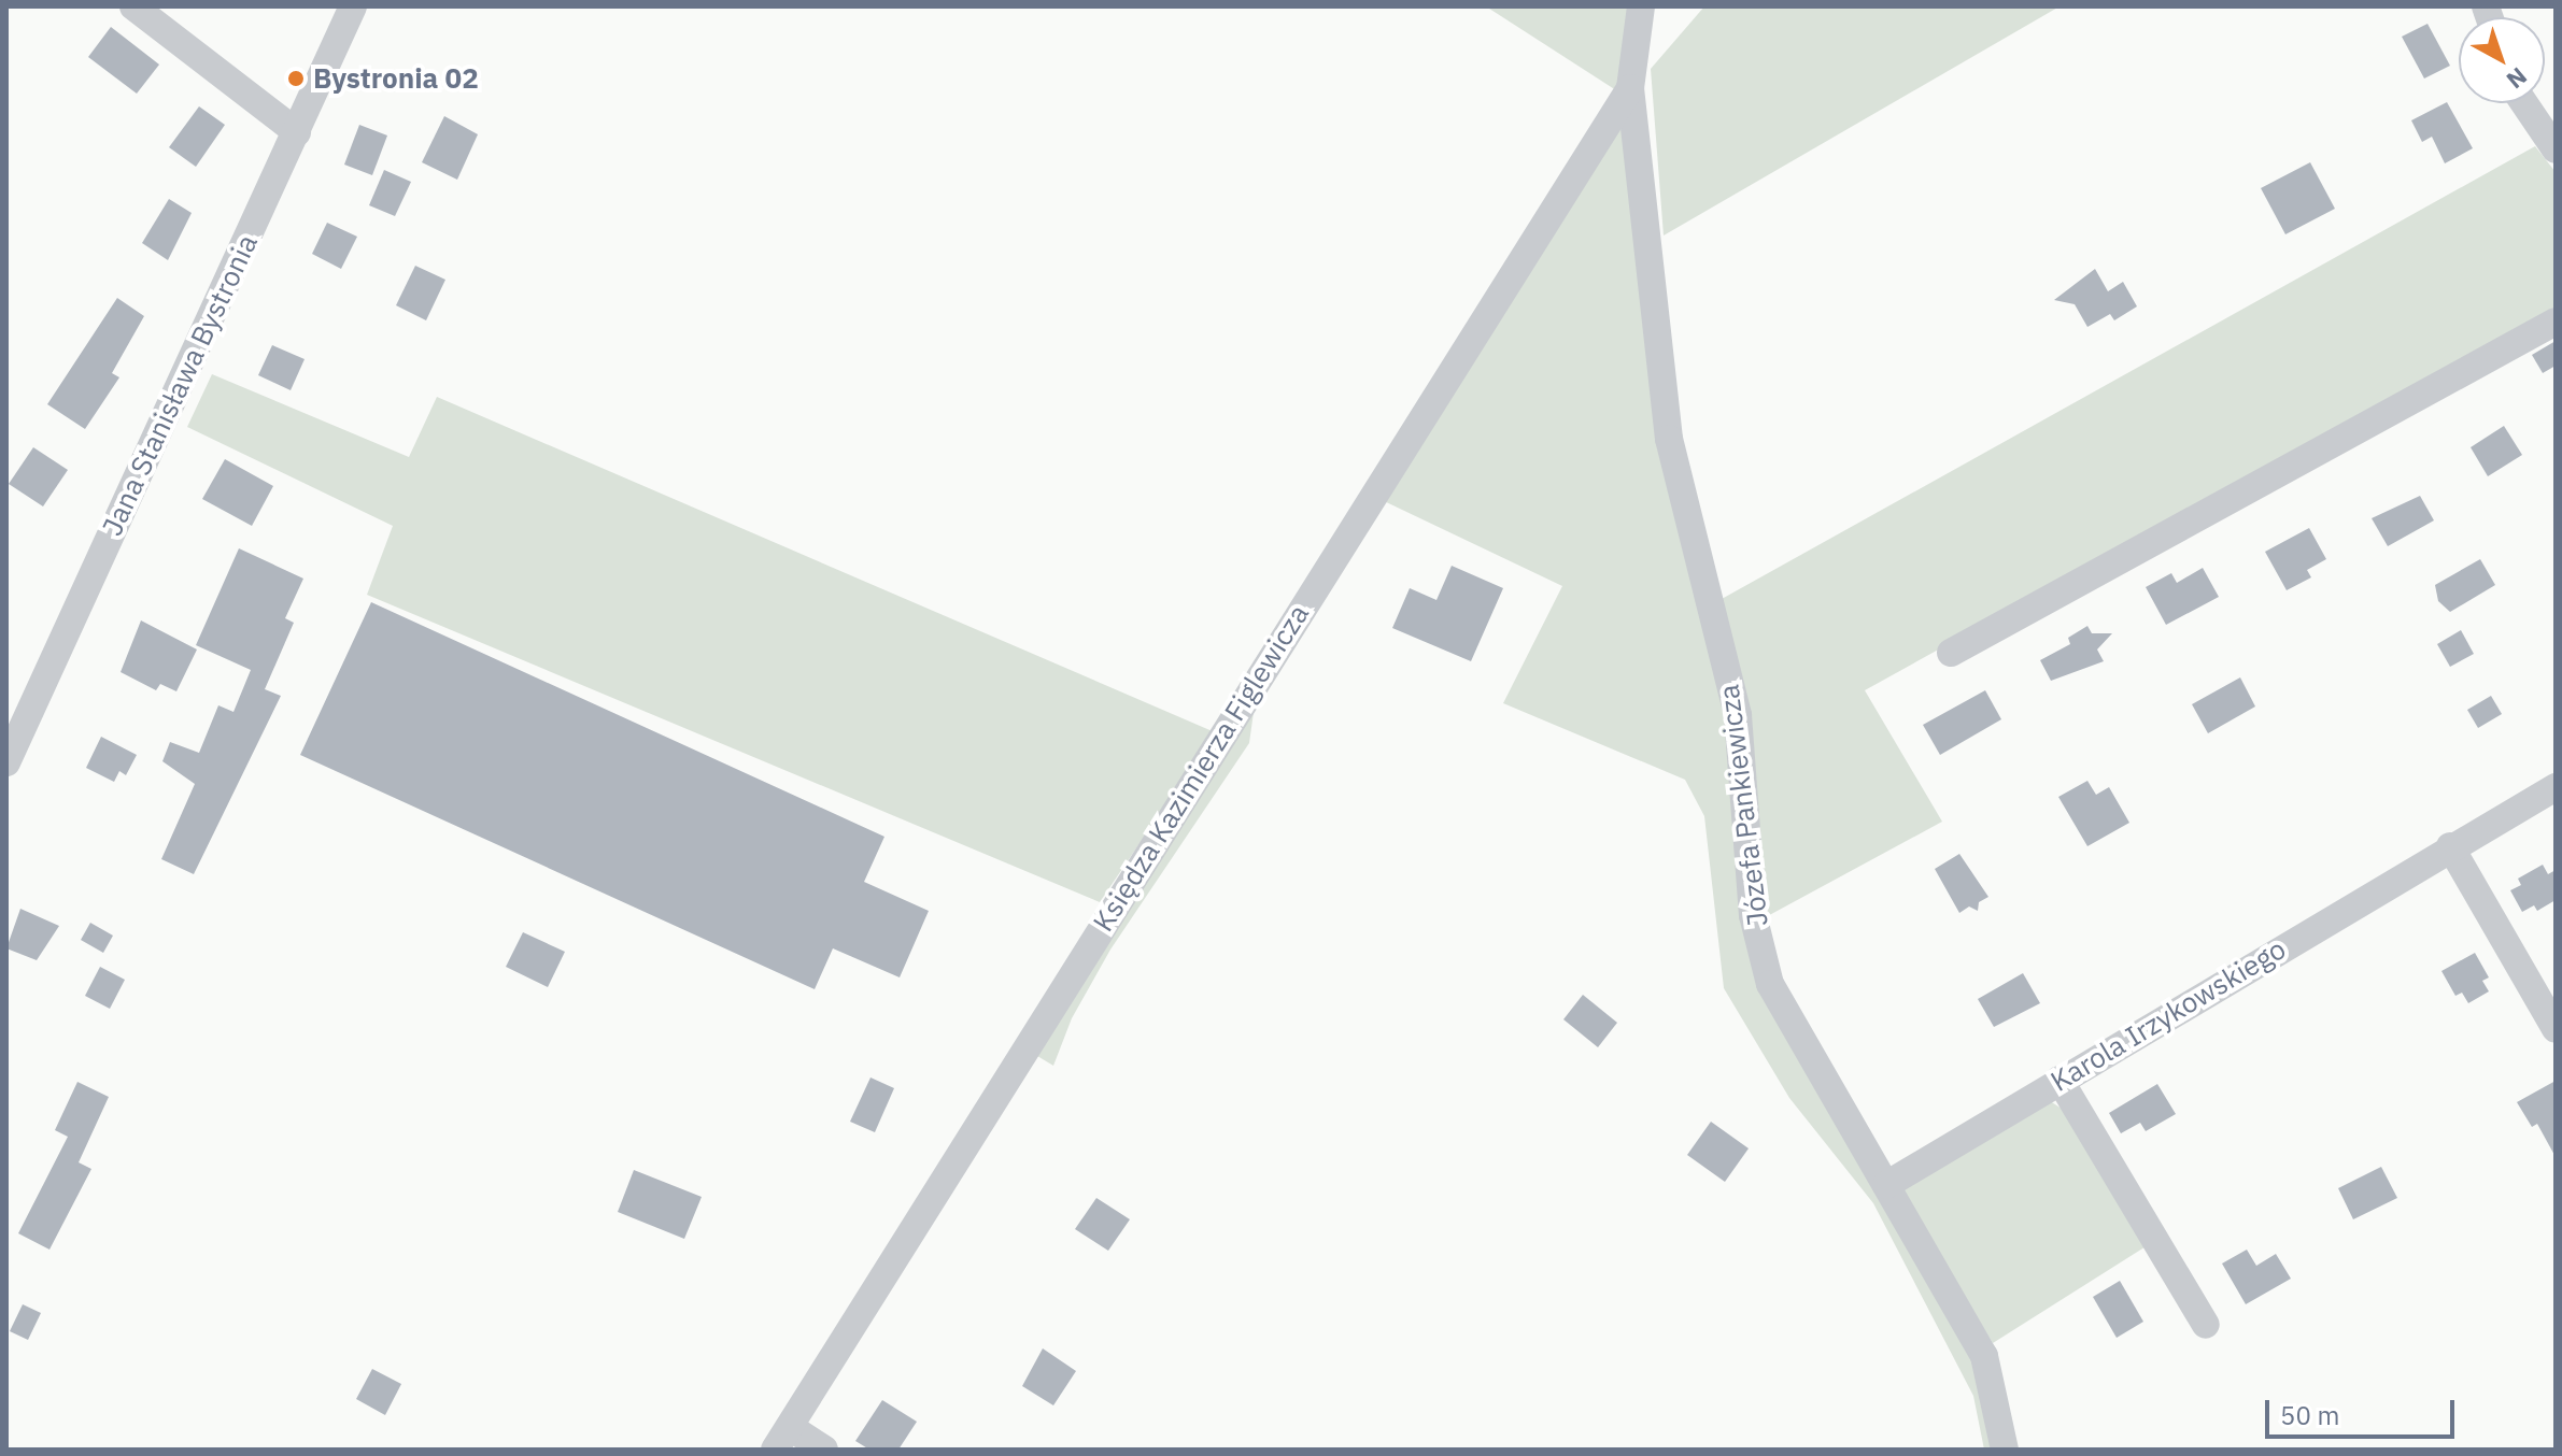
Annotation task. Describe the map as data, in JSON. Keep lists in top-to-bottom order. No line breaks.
{"streets":{"street":["Jana Stanisława Bystronia","Księdza Kazimierza Figlewicza","Józefa Pankiewicza","Karola Irzykowskiego"]},"crossings":[["Księdza Kazimierza Figlewicza","Józefa Pankiewicza"],["Józefa Pankiewicza","Karola Irzykowskiego"]],"places":["Bystronia 02"],"scale_bar":"50 m","north":"bottom right"}
